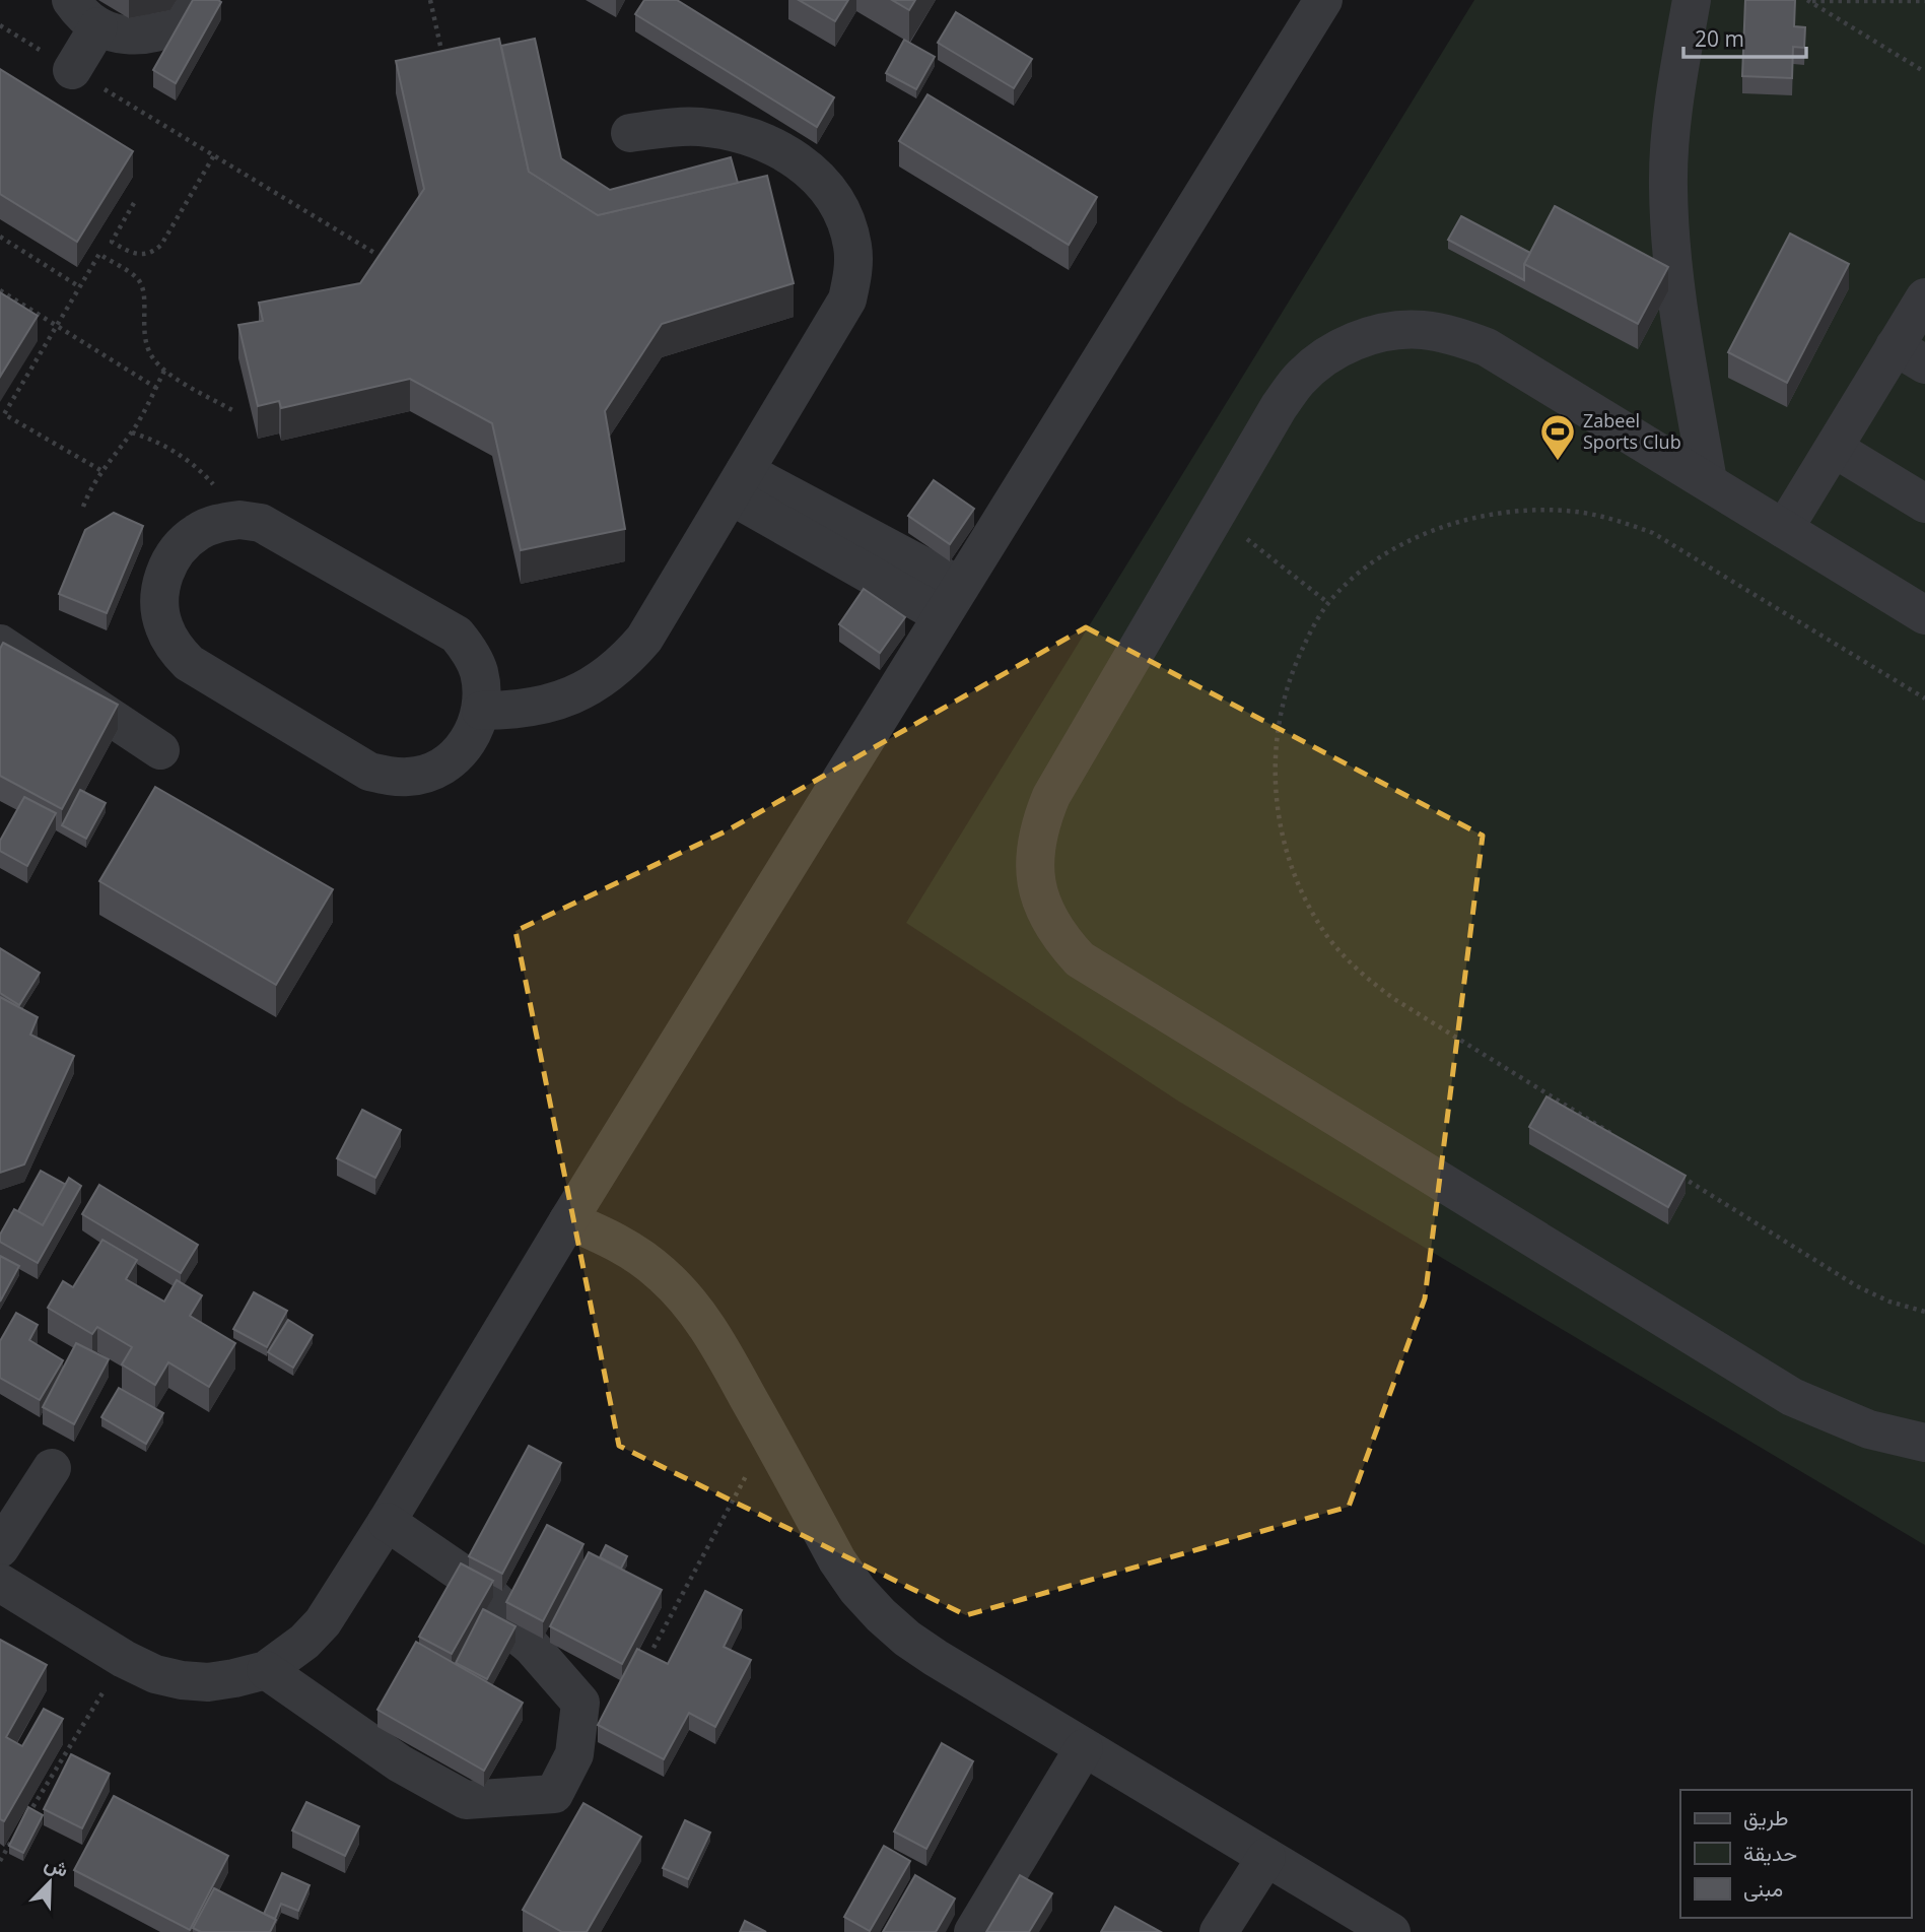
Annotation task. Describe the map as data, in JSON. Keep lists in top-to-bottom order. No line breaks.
{"places":{"sports":["Zabeel Sports Club"]},"legend":["طريق","حديقة","مبنى"],"scale_bar":"20 m","north":"top right"}
